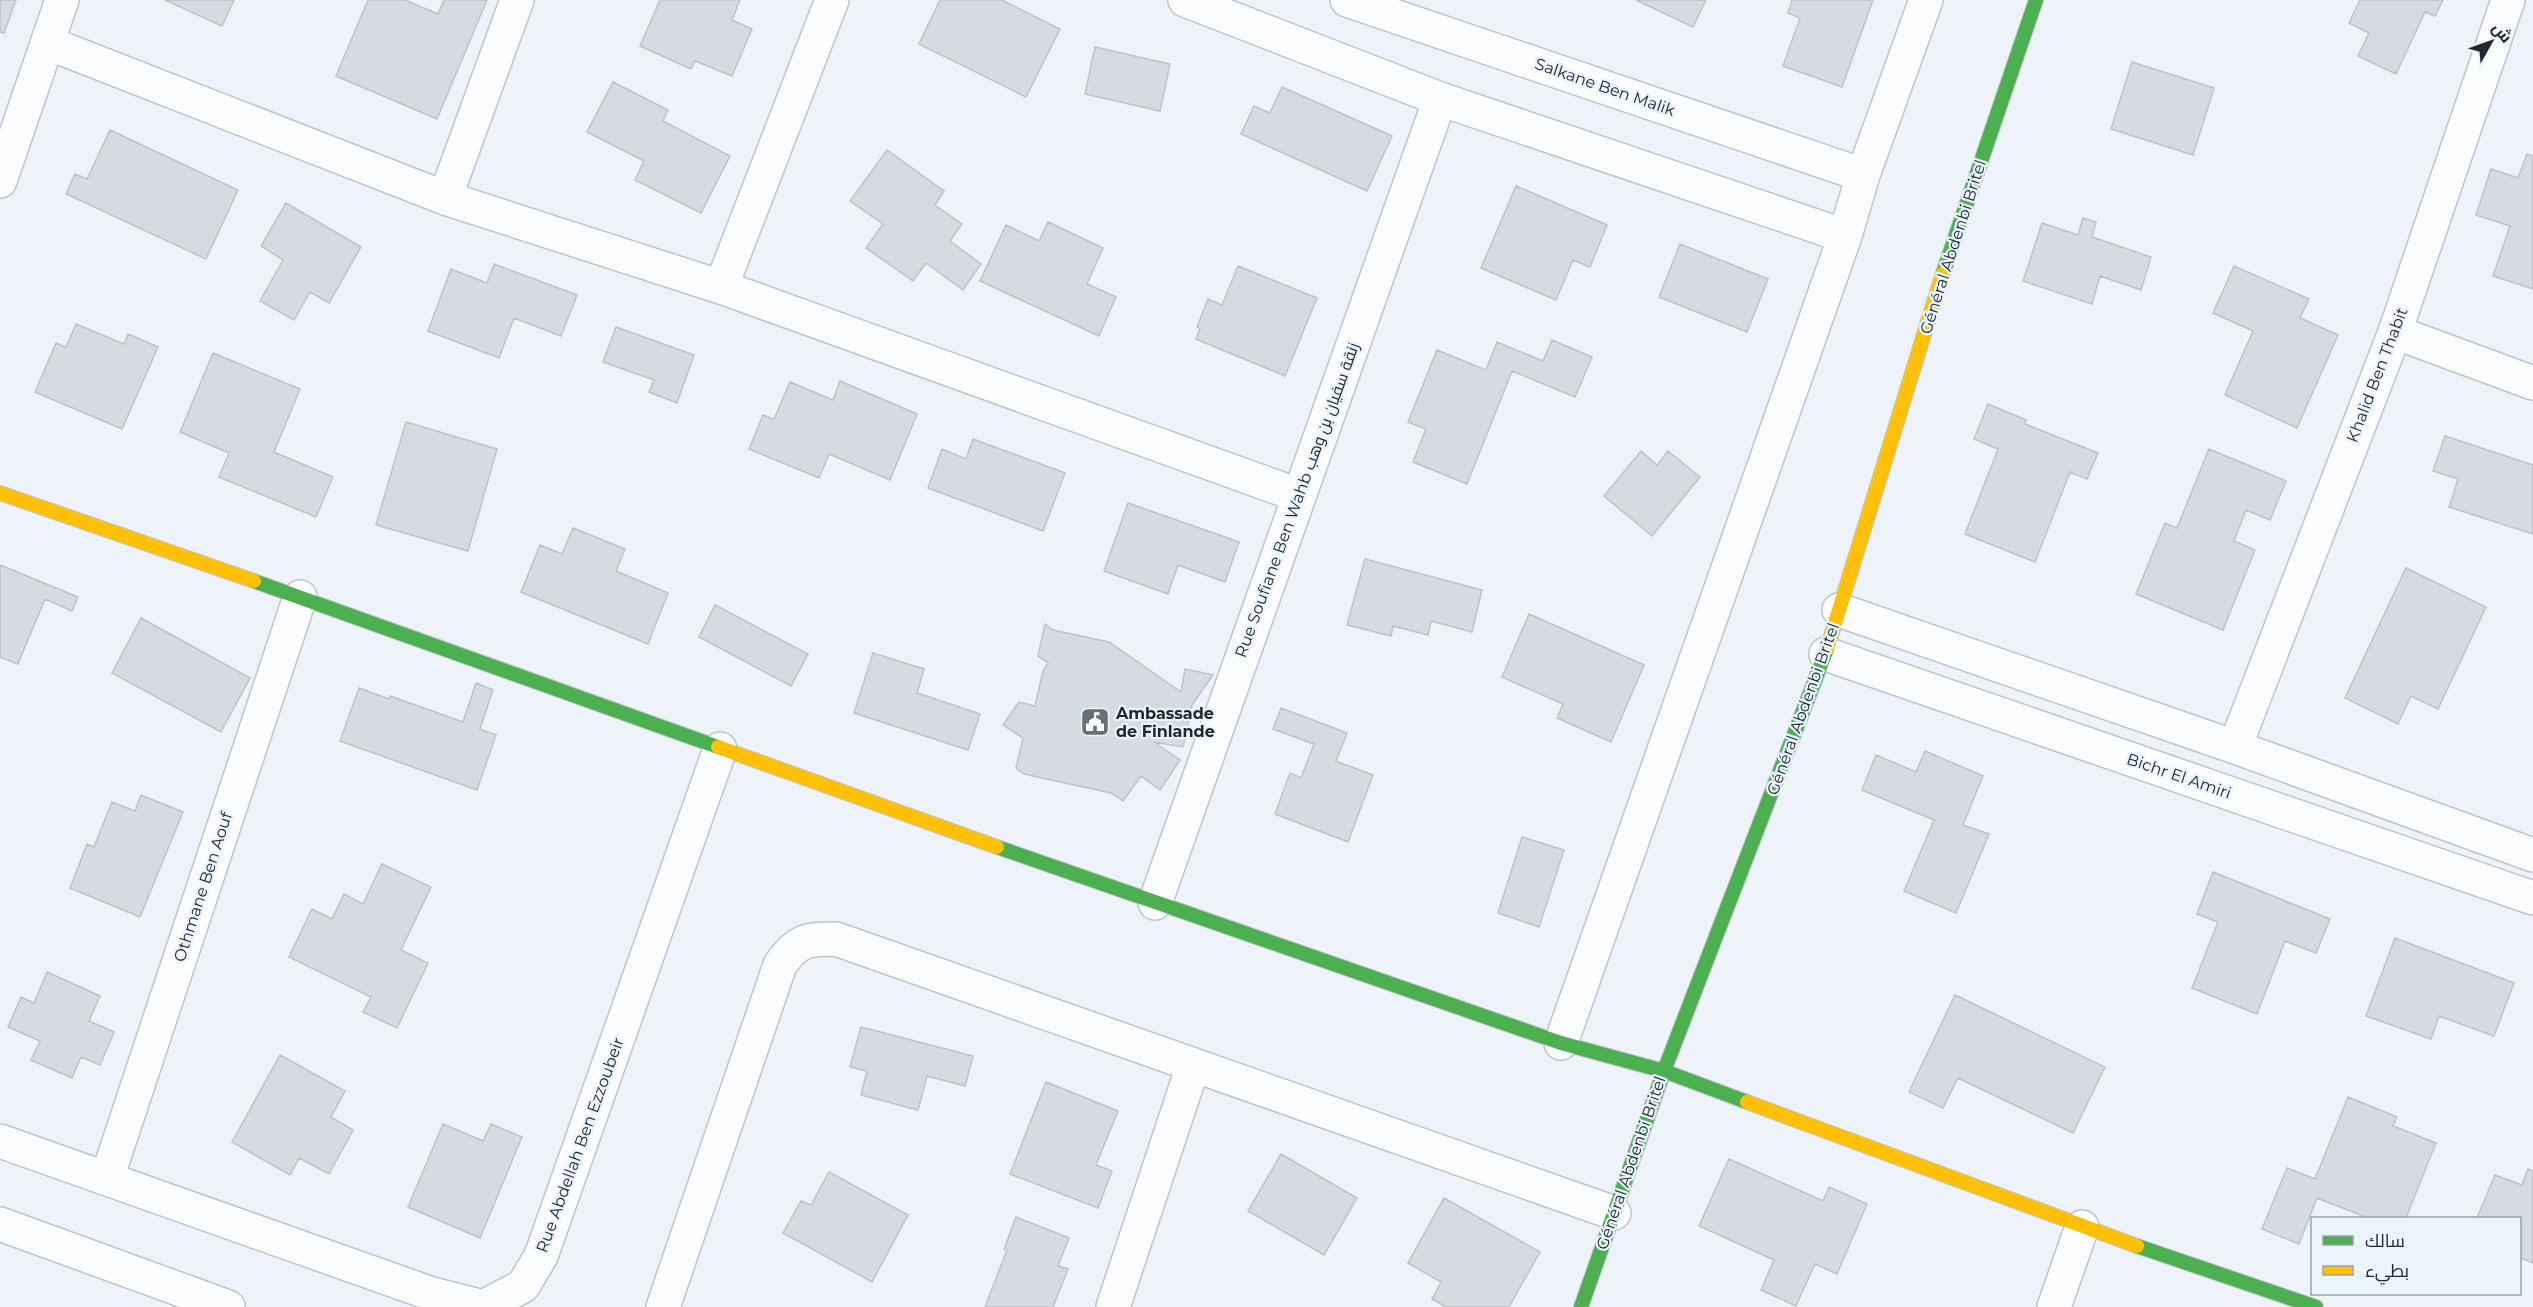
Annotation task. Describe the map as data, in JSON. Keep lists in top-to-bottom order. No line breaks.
{"streets":{"street":["Salkane Ben Malik","Général Abdenbi Britel","Khalid Ben Thabit","Rue Soufiane Ben Wahb زنقة سفيان بن وهب","Bichr El Amiri","Othmane Ben Aouf","Rue Abdellah Ben Ezzoubeir"]},"crossings":[["Général Abdenbi Britel","Bichr El Amiri"],["Othmane Ben Aouf","Rue Abdellah Ben Ezzoubeir"]],"places":{"public building":["Ambassade de Finlande"]},"legend":["سالك","بطيء"],"north":"top right"}
